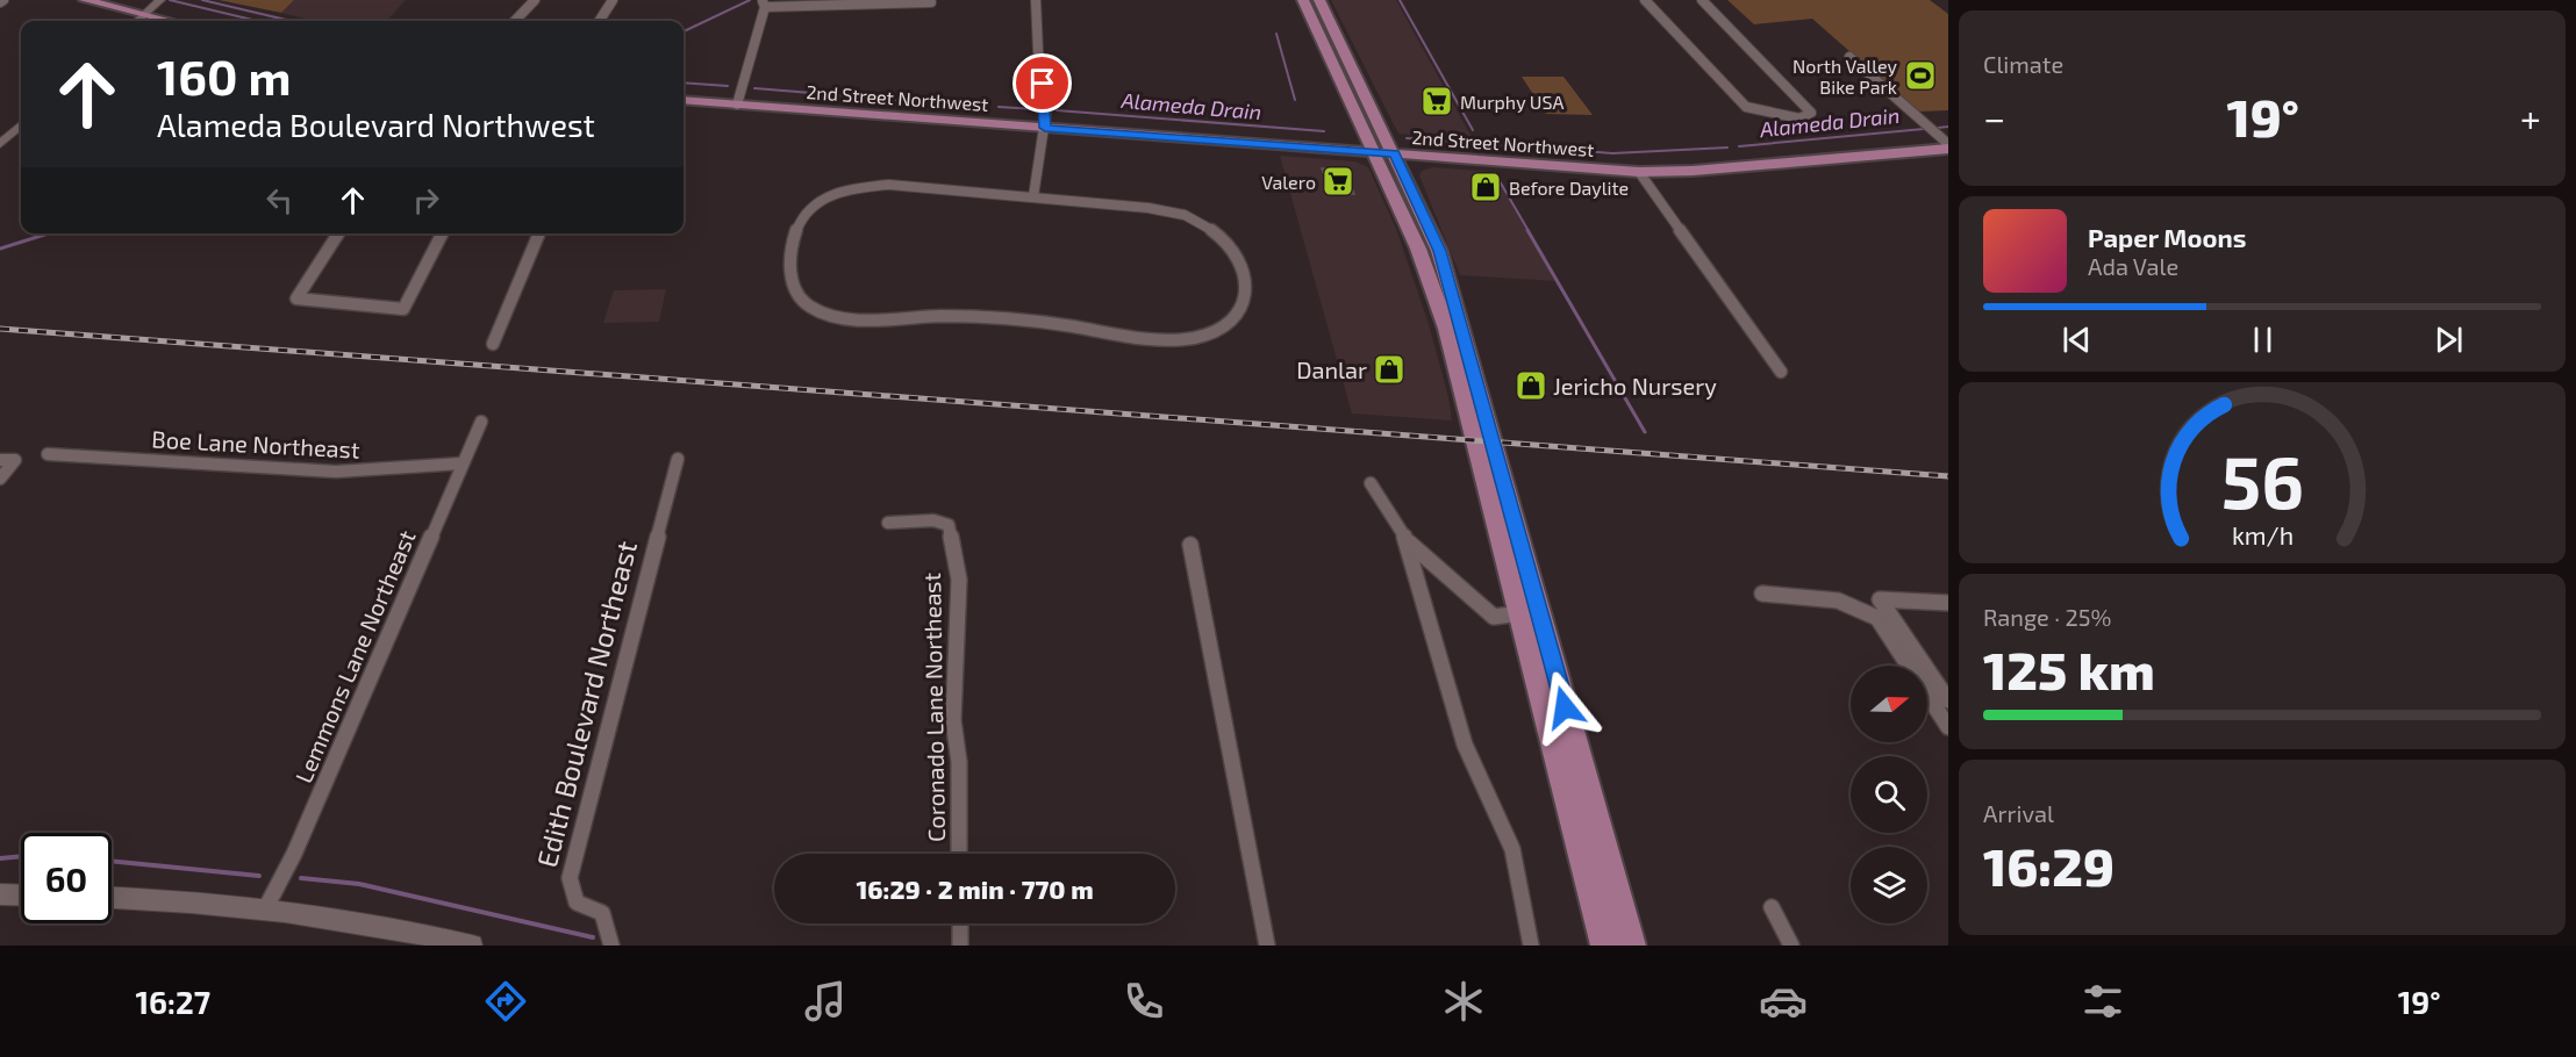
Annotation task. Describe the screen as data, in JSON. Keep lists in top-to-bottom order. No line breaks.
{"streets":{"main road":["2nd Street Northwest"],"street":["Boe Lane Northeast","Lemmons Lane Northeast","Edith Boulevard Northeast","Coronado Lane Northeast"]},"crossings":[["Boe Lane Northeast","Lemmons Lane Northeast"]],"water":["Alameda Drain"],"places":{"sports":["North Valley Bike Park"],"supermarket":["Murphy USA","Valero"],"shop":["Before Daylite","Danlar","Jericho Nursery"]},"north":"right","page":{"tile":["Climate",["Range · 25%","125 km"],["Arrival","16:29"]],"turn":["160 m","Alameda Boulevard Northwest"],"heat":["−","19°","+"],"song":["Paper Moons","Ada Vale"],"limit":"60","trip":"16:29 · 2 min · 770 m","tabs":["16:27","19°"],"gauge":["56","km/h"]}}
